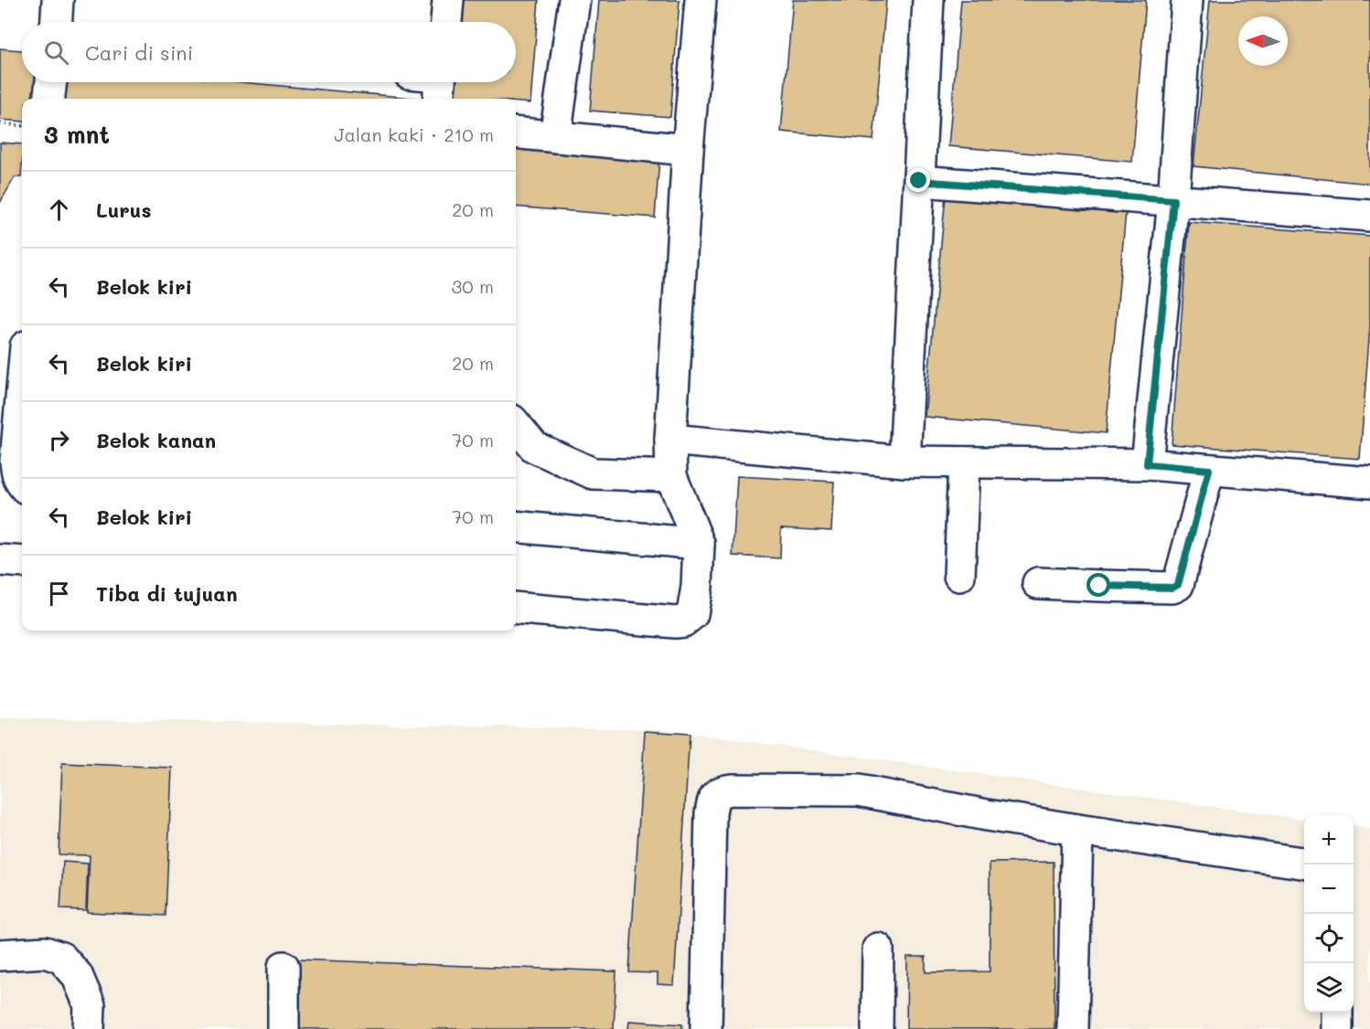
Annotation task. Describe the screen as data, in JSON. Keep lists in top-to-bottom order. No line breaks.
{"north":"left","page":{"search":"Cari di sini","heading":["3 mnt","Jalan kaki · 210 m"],"list":[["Lurus","20 m"],["Belok kiri","30 m"],["Belok kiri","20 m"],["Belok kanan","70 m"],["Belok kiri","70 m"],"Tiba di tujuan"],"map_buttons":["+","−"]}}
